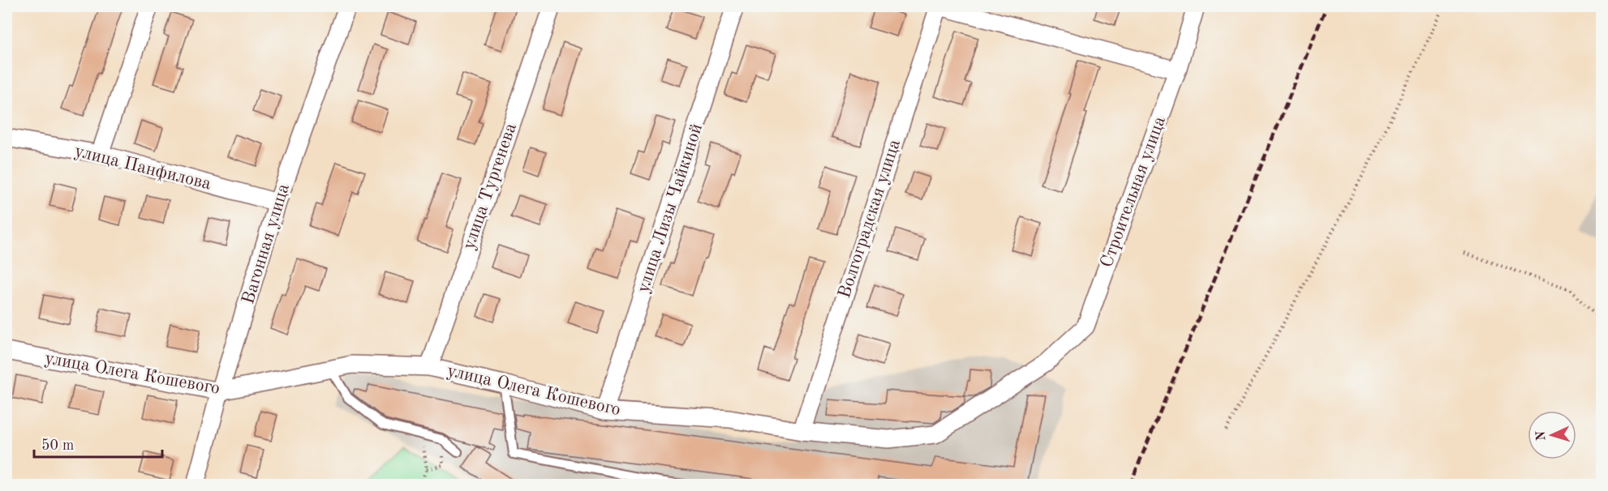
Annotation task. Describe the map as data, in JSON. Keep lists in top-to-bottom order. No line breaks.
{"streets":{"street":["улица Панфилова","улица Тургенева","Строительная улица","улица Лизы Чайкиной","Волгоградская улица","Вагонная улица","улица Олега Кошевого"]},"crossings":[["улица Панфилова","Вагонная улица"],["улица Тургенева","улица Олега Кошевого"],["Строительная улица","улица Олега Кошевого"],["улица Лизы Чайкиной","улица Олега Кошевого"],["Волгоградская улица","улица Олега Кошевого"],["Вагонная улица","улица Олега Кошевого"]],"scale_bar":"50 m","north":"left"}
